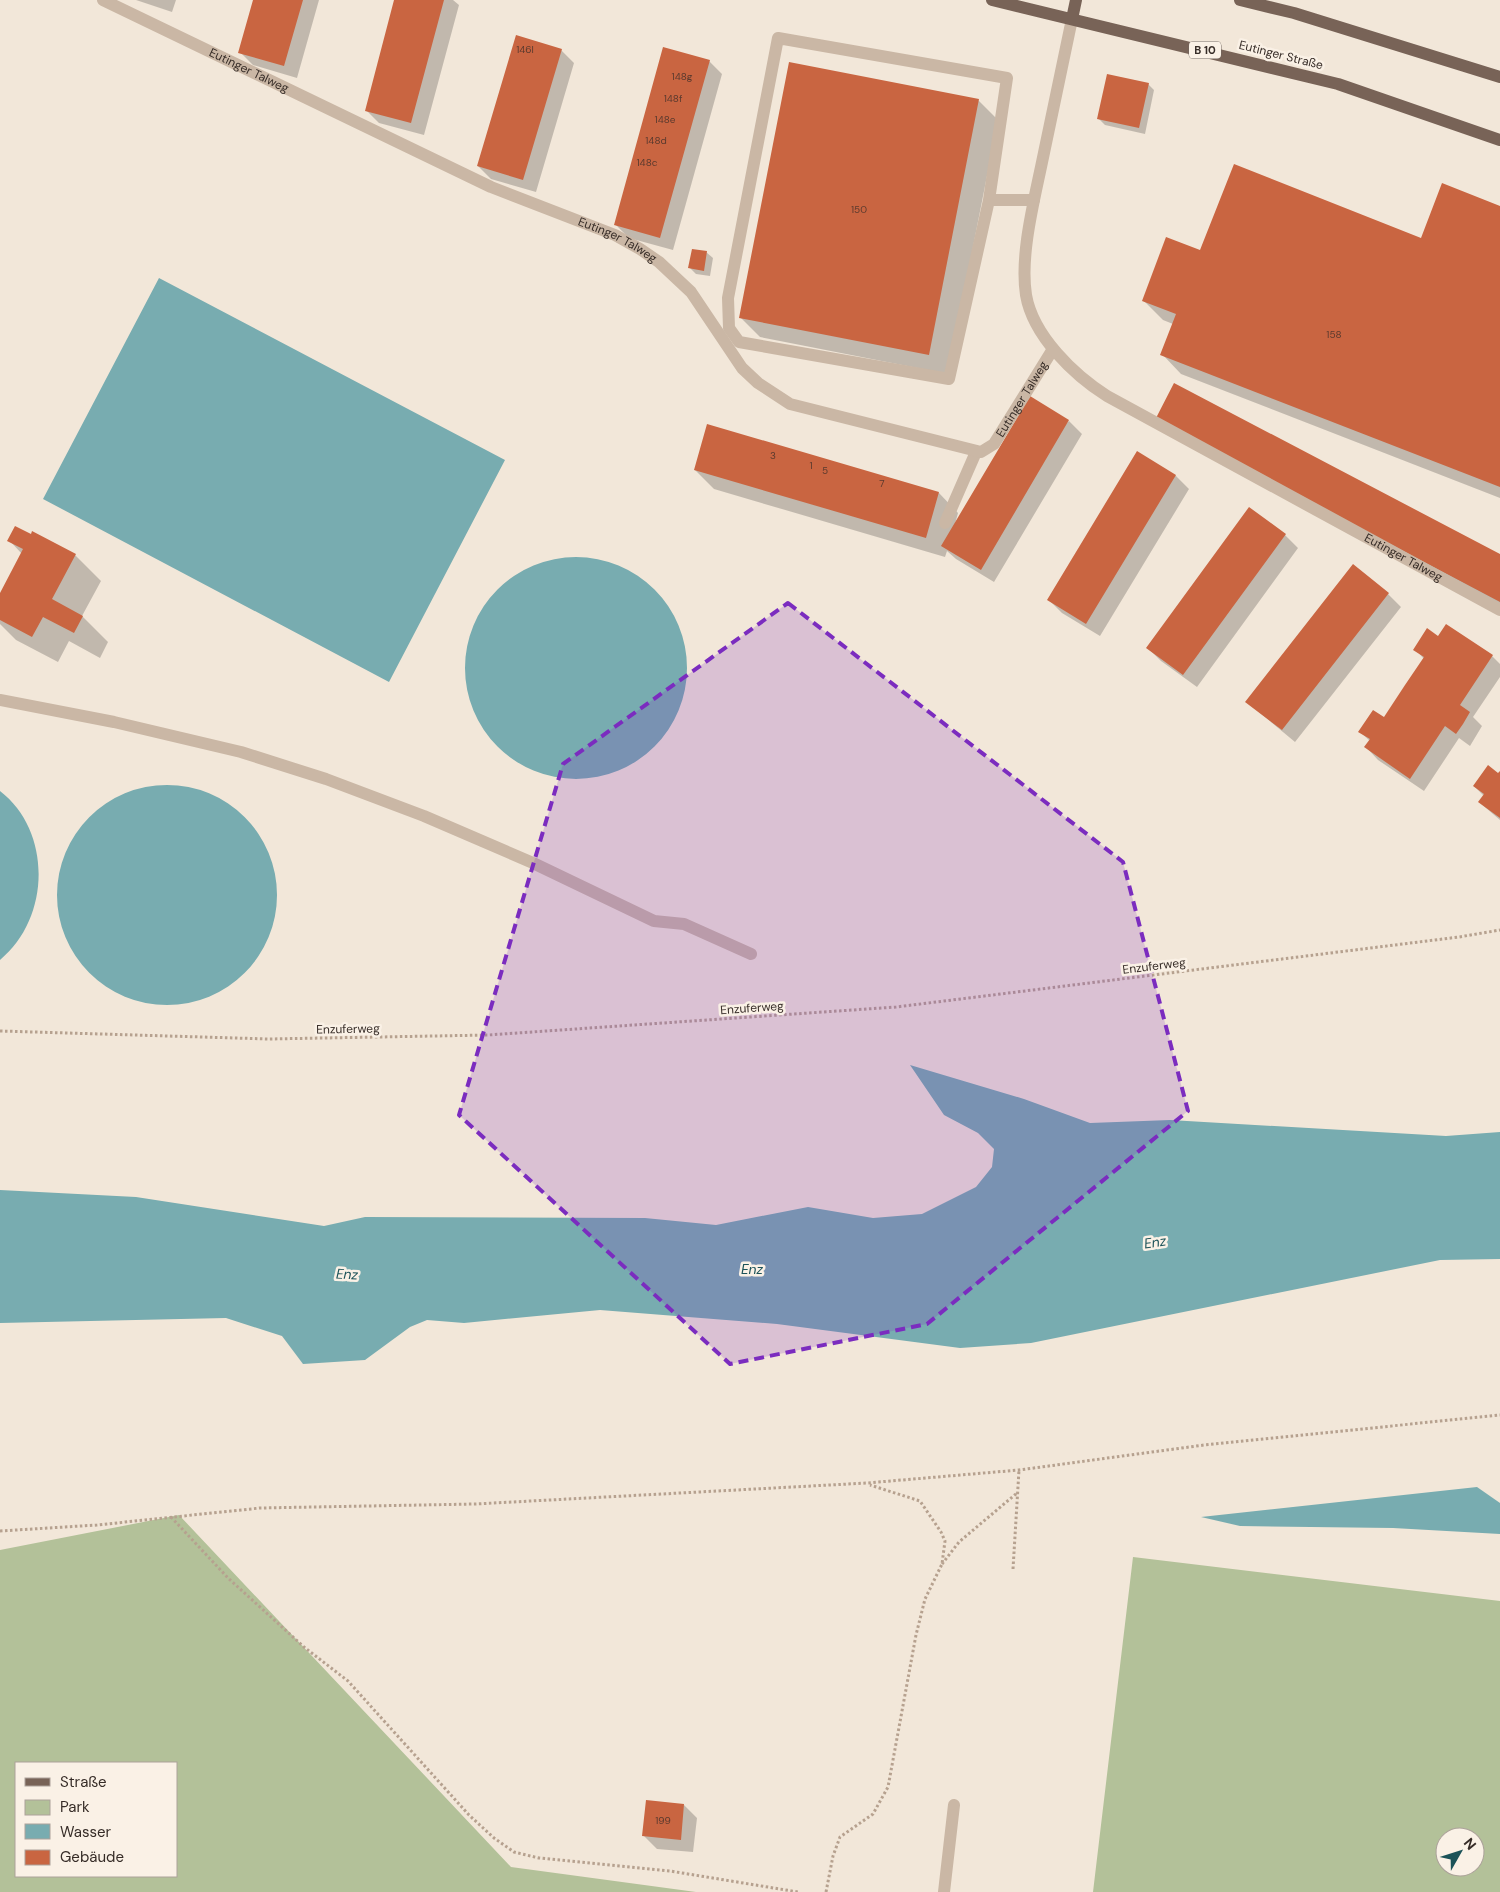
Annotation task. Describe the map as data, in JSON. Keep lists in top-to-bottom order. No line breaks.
{"streets":{"main road":["B 10","Eutinger Straße"],"street":["Eutinger Talweg"],"path":["Enzuferweg"]},"crossings":[["Eutinger Straße","Eutinger Talweg"]],"water":["Enz"],"house_numbers":["146l","148g","148f","148e","148d","148c","150","158","3","1","5","7","199"],"legend":["Straße","Park","Wasser","Gebäude"],"north":"top right"}
